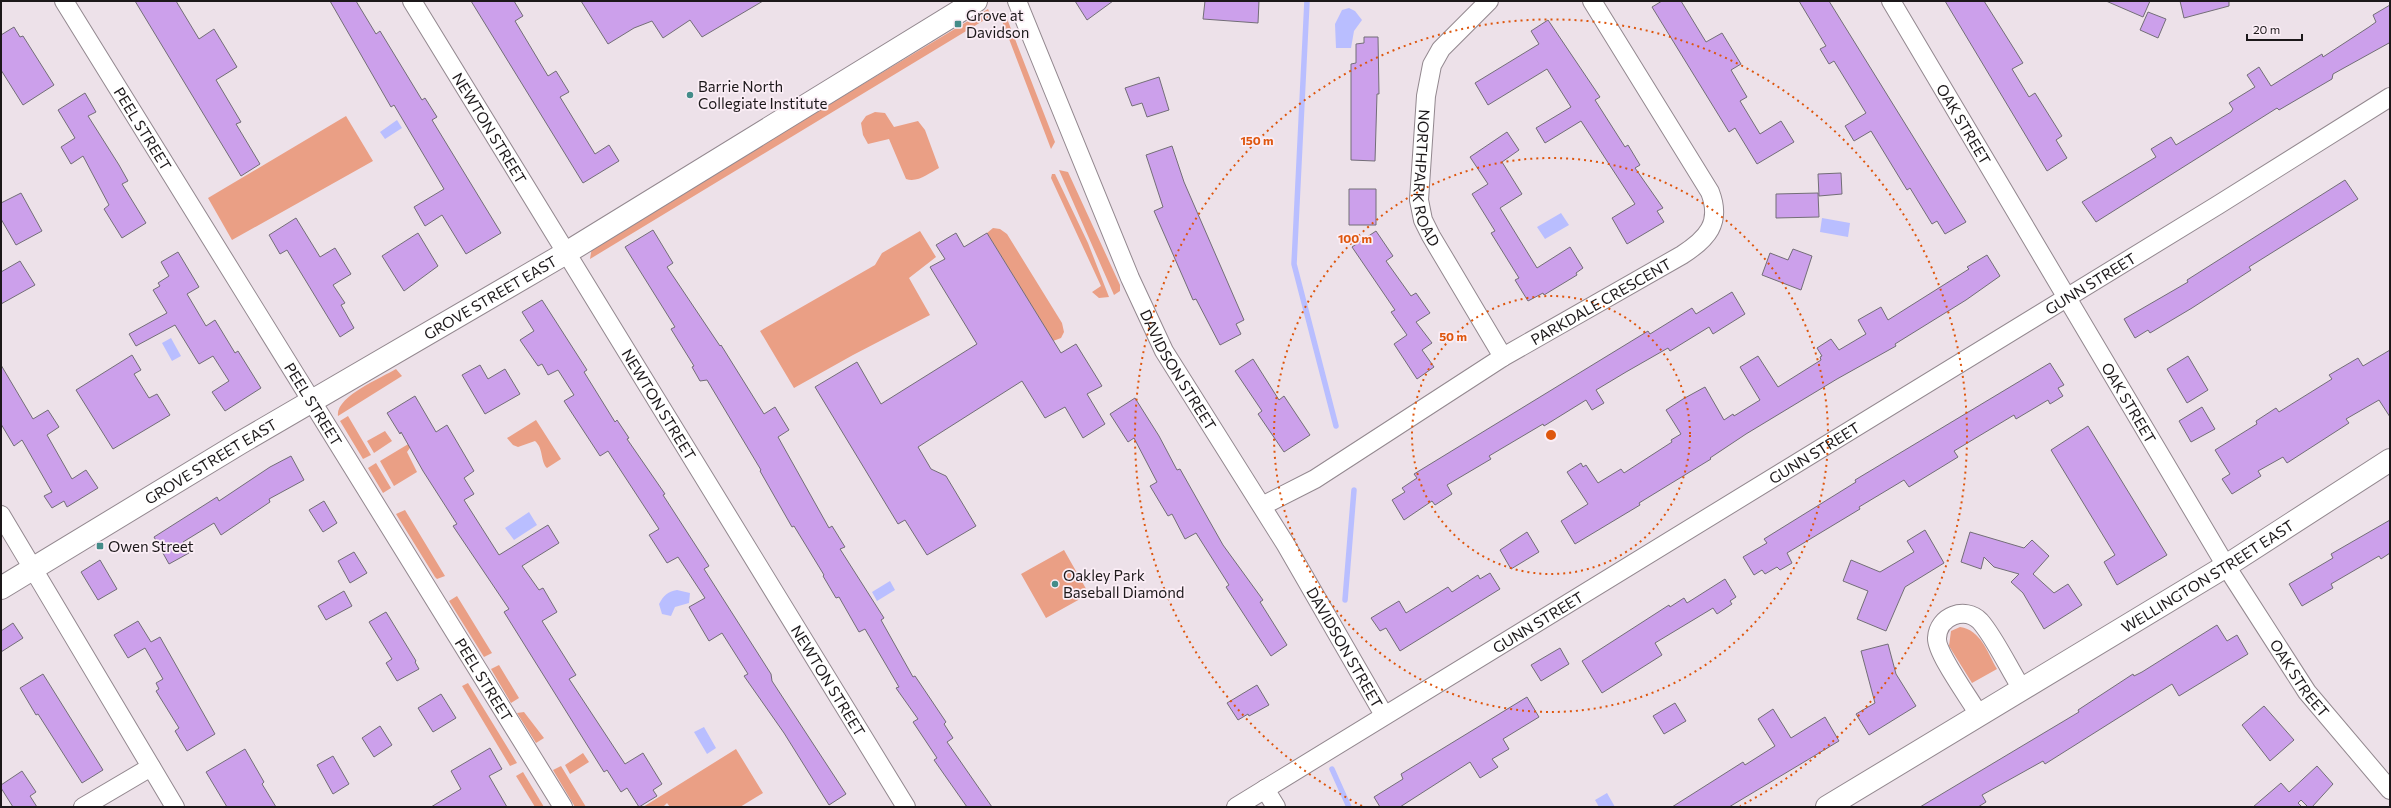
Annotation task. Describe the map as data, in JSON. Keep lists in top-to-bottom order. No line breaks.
{"streets":{"street":["OAK STREET","NEWTON STREET","PEEL STREET","NORTHPARK ROAD","GUNN STREET","GROVE STREET EAST","PARKDALE CRESCENT","DAVIDSON STREET","WELLINGTON STREET EAST"]},"crossings":[["OAK STREET","GUNN STREET"],["OAK STREET","WELLINGTON STREET EAST"],["NEWTON STREET","GROVE STREET EAST"],["PEEL STREET","GROVE STREET EAST"],["NORTHPARK ROAD","PARKDALE CRESCENT"],["GUNN STREET","DAVIDSON STREET"],["PARKDALE CRESCENT","DAVIDSON STREET"]],"places":{"transit":["Grove at Davidson","Owen Street"],"other":["Barrie North Collegiate Institute","Oakley Park Baseball Diamond"]},"scale_bar":"20 m","rings":["150 m","100 m","50 m"]}
